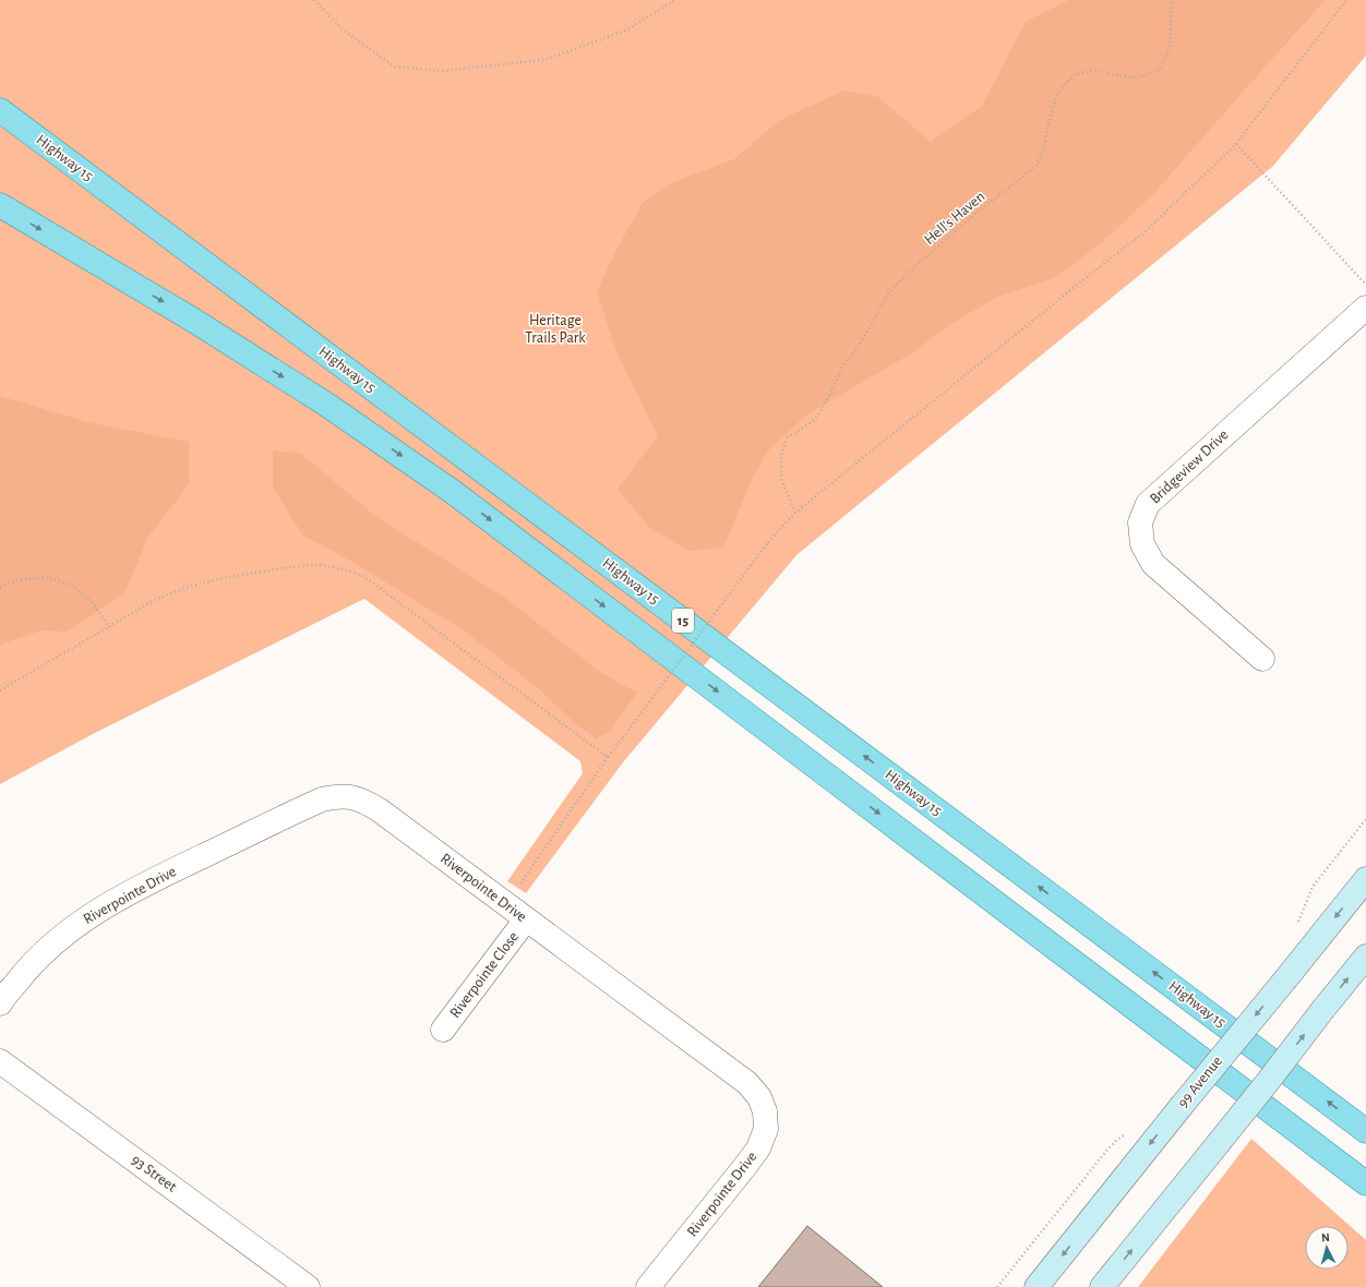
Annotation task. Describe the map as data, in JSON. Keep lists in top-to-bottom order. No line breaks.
{"streets":{"main road":["Highway 15","15","99 Avenue"],"street":["Bridgeview Drive","Riverpointe Drive","Riverpointe Close","93 Street"],"path":["Hell's Haven"]},"crossings":[["Riverpointe Drive","Riverpointe Close"]],"parks":["Heritage Trails Park"],"north":"top"}
